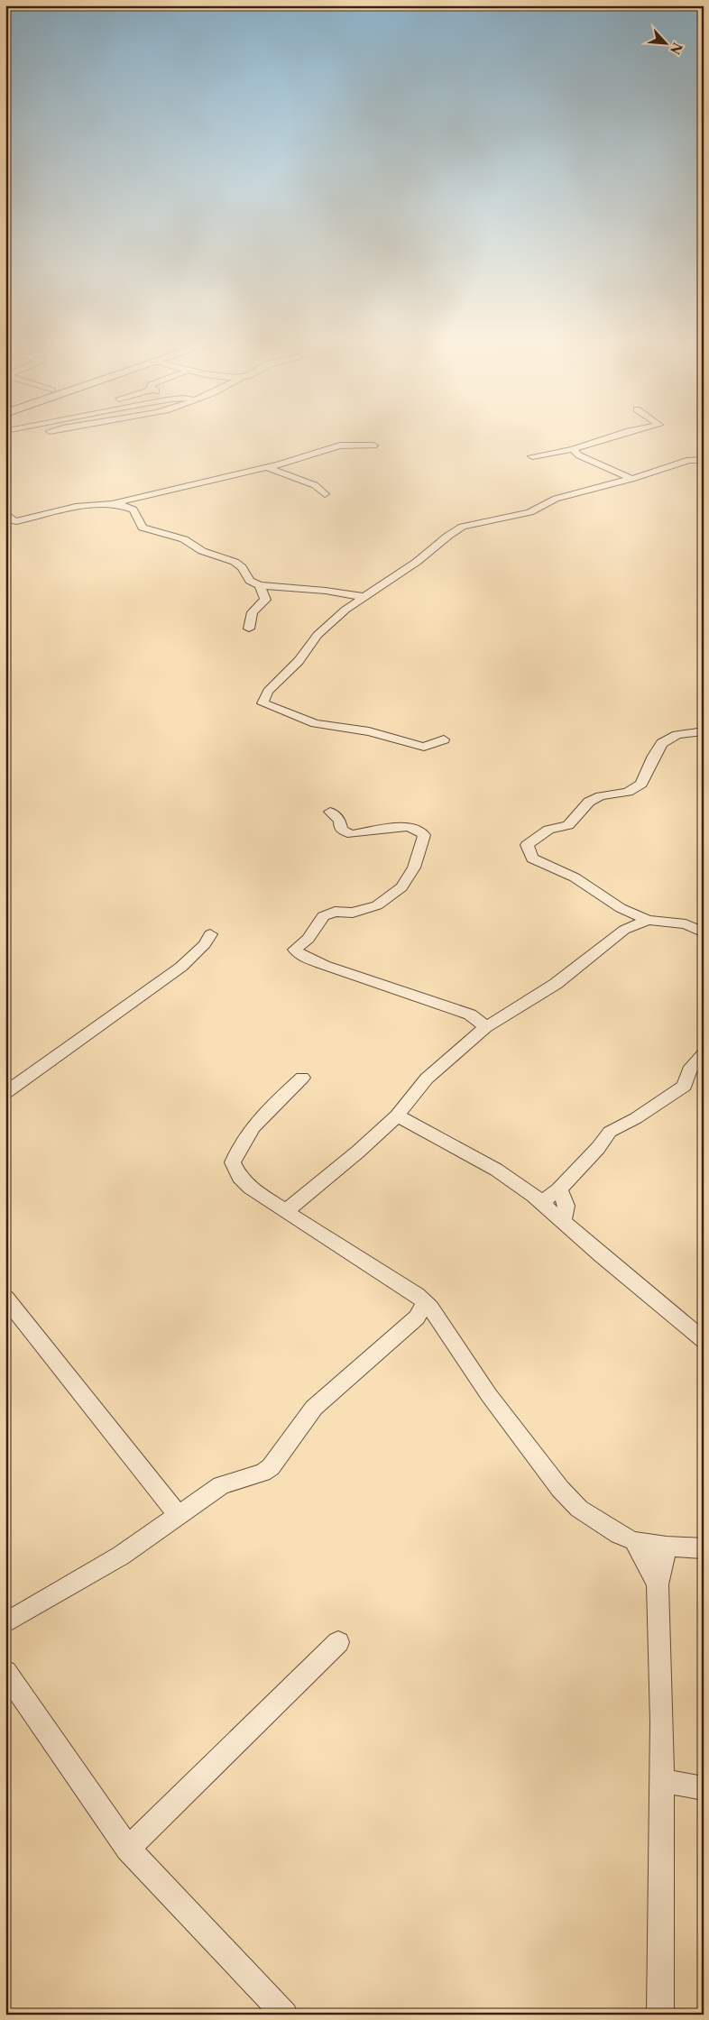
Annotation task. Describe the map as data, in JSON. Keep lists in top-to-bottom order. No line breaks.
{"north":"bottom right"}
